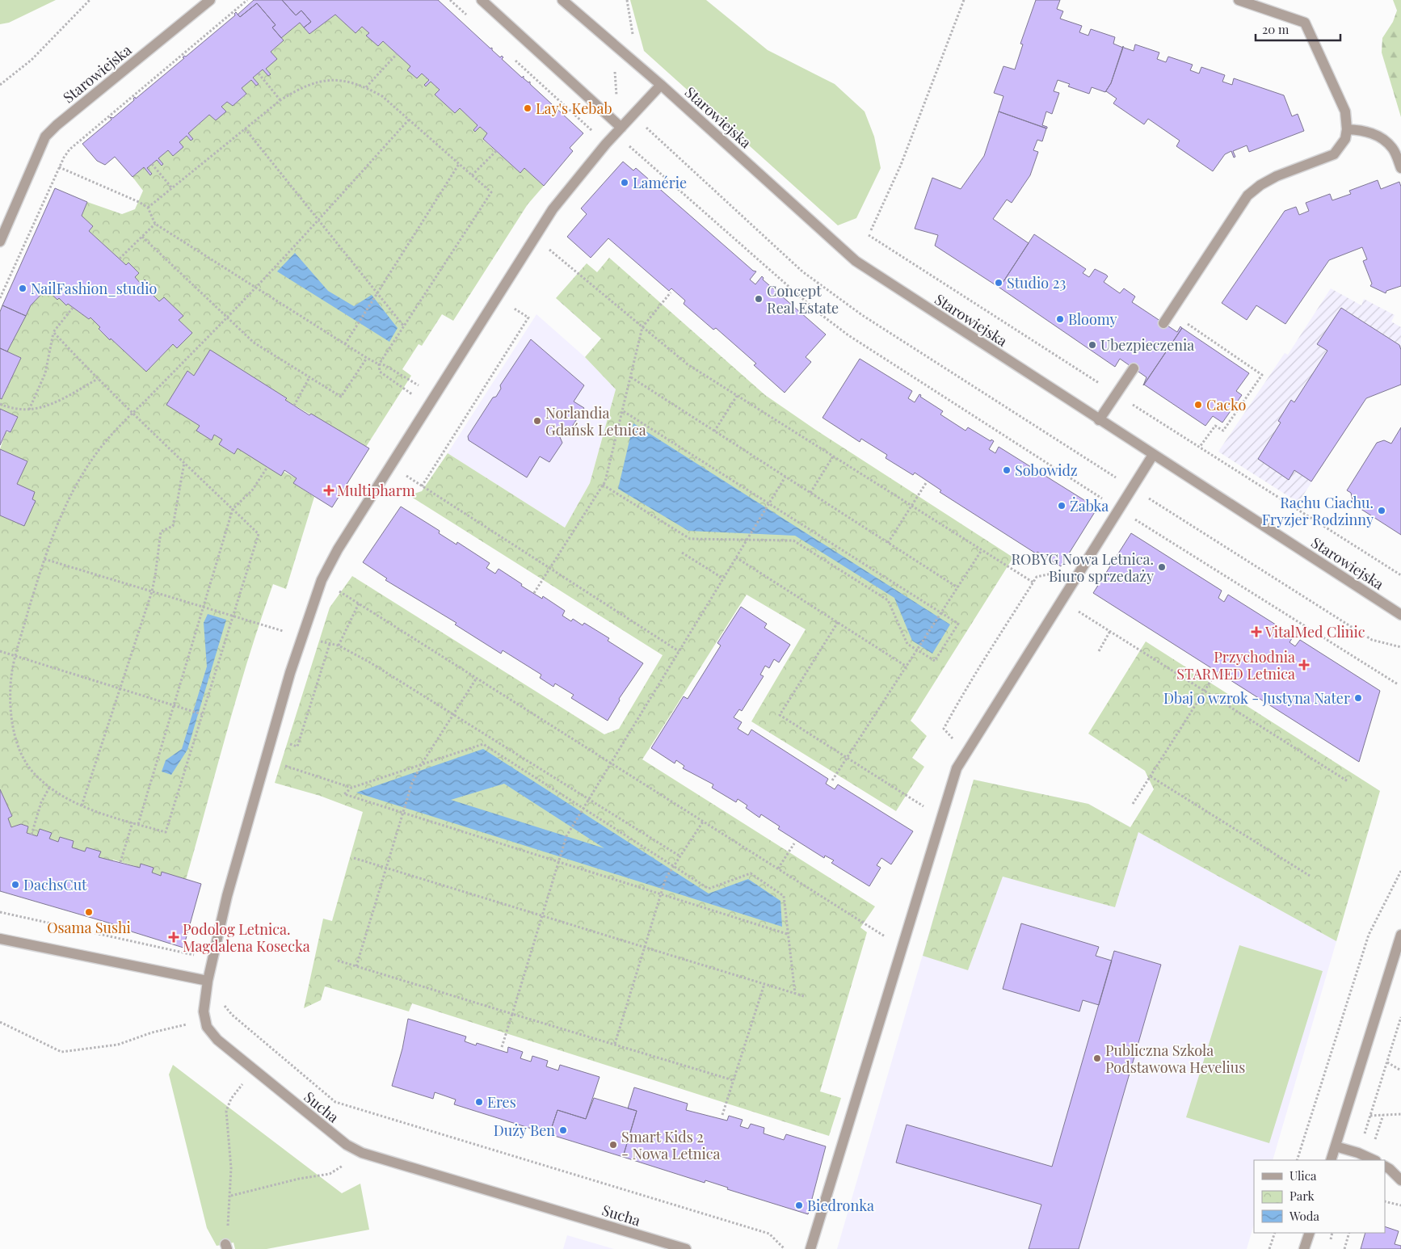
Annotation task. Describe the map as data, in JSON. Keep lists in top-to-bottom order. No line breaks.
{"streets":{"street":["Starowiejska","Sucha"]},"places":{"other":["Lay's Kebab","Lamérie","Studio 23","NailFashion_studio","Concept Real Estate","Bloomy","Ubezpieczenia","Cacko","Norlandia Gdańsk Letnica","Sobowidz","Żabka","Rachu Ciachu. Fryzjer Rodzinny","ROBYG Nowa Letnica. Biuro sprzedaży","Dbaj o wzrok - Justyna Nater","DachsCut","Osama Sushi","Publiczna Szkoła Podstawowa Hevelius","Eres","Duży Ben","Smart Kids 2 - Nowa Letnica","Biedronka"],"health":["Multipharm","VitalMed Clinic","Przychodnia STARMED Letnica","Podolog Letnica. Magdalena Kosecka"]},"legend":["Ulica","Park","Woda"],"scale_bar":"20 m"}
